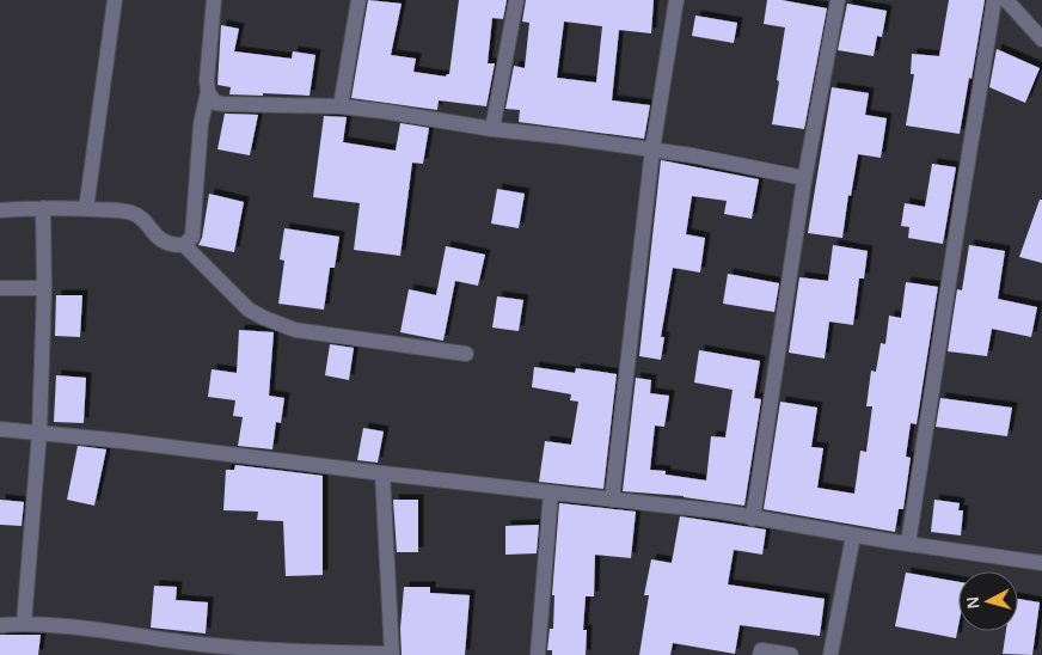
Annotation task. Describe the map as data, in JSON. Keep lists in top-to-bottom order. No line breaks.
{"north":"left"}
